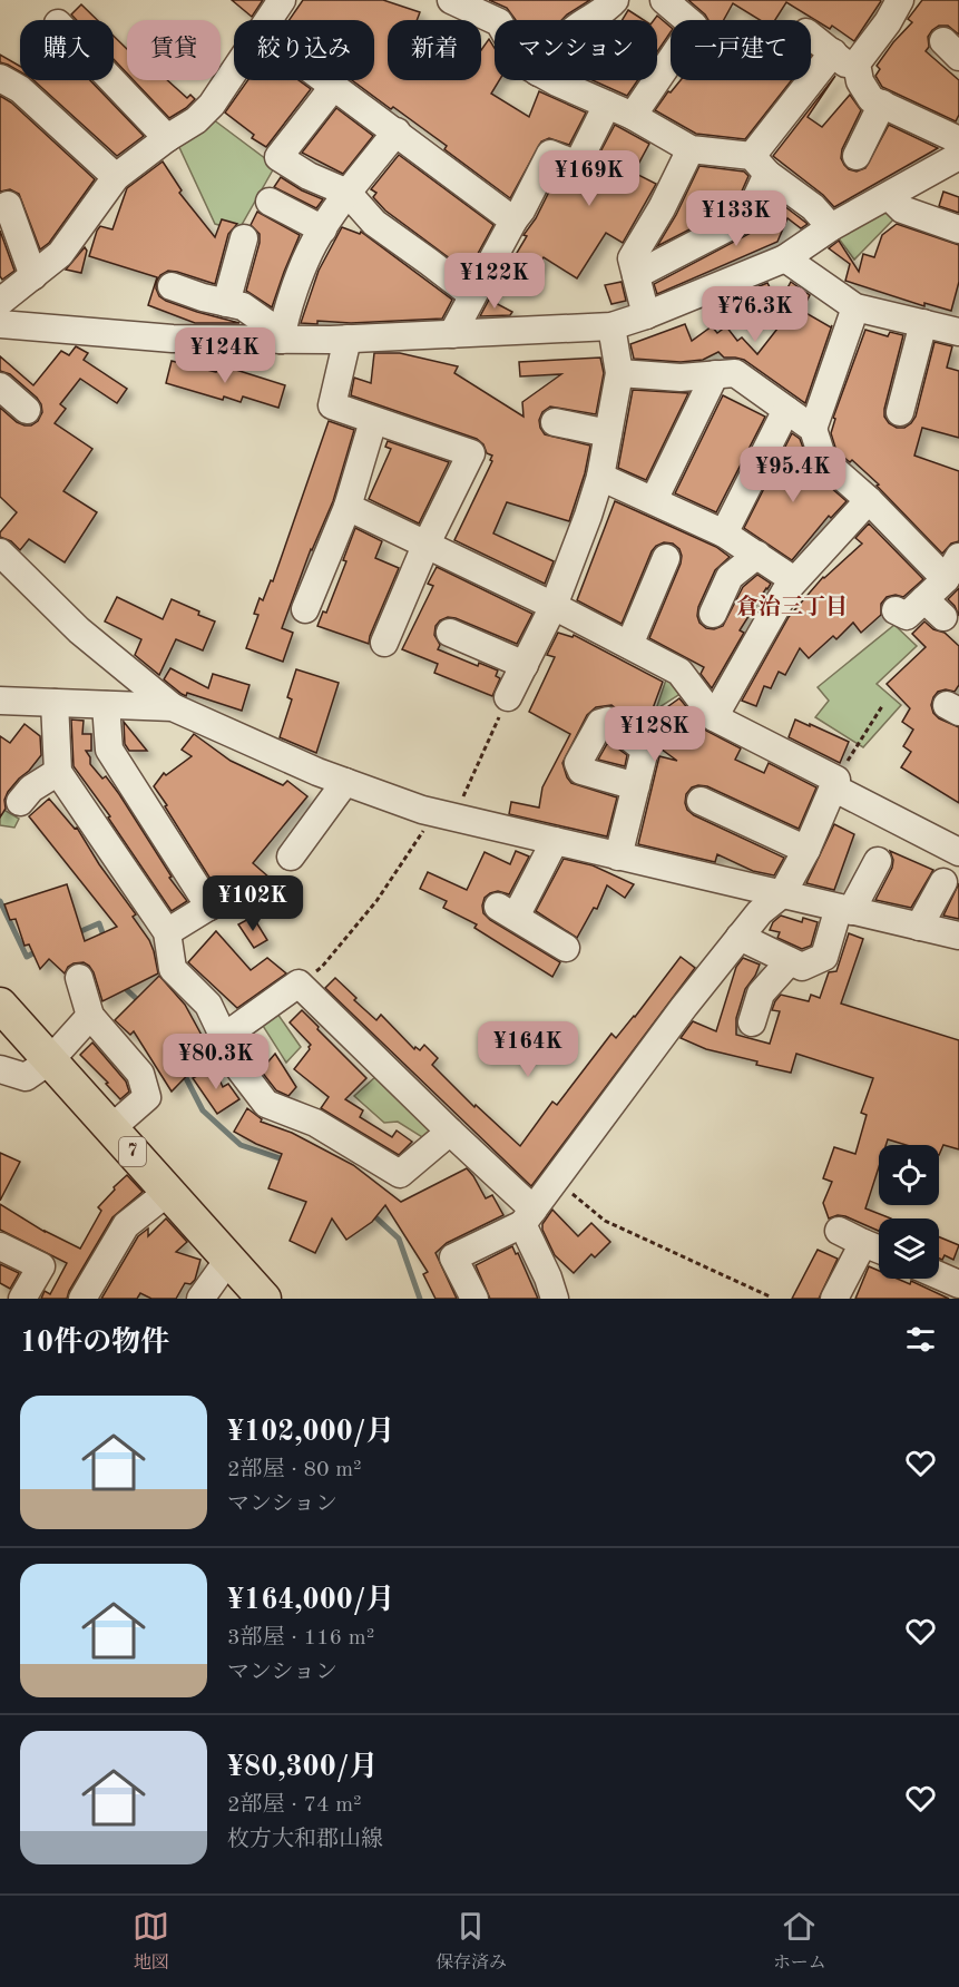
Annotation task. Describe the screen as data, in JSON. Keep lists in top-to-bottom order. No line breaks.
{"streets":{"main road":["7"]},"districts":["倉治三丁目"],"page":{"chip":["購入","賃貸","絞り込み","新着","マンション","一戸建て"],"price":["¥169K","¥133K","¥122K","¥76.3K","¥124K","¥95.4K","¥128K","¥102K","¥164K","¥80.3K"],"heading":"10件の物件","list":[{"name":"¥102,000/月","note":"2部屋 · 80 m² · マンション"},{"name":"¥164,000/月","note":"3部屋 · 116 m² · マンション"},{"name":"¥80,300/月","note":"2部屋 · 74 m² · 枚方大和郡山線"}],"tabs":["地図","保存済み","ホーム"]}}
